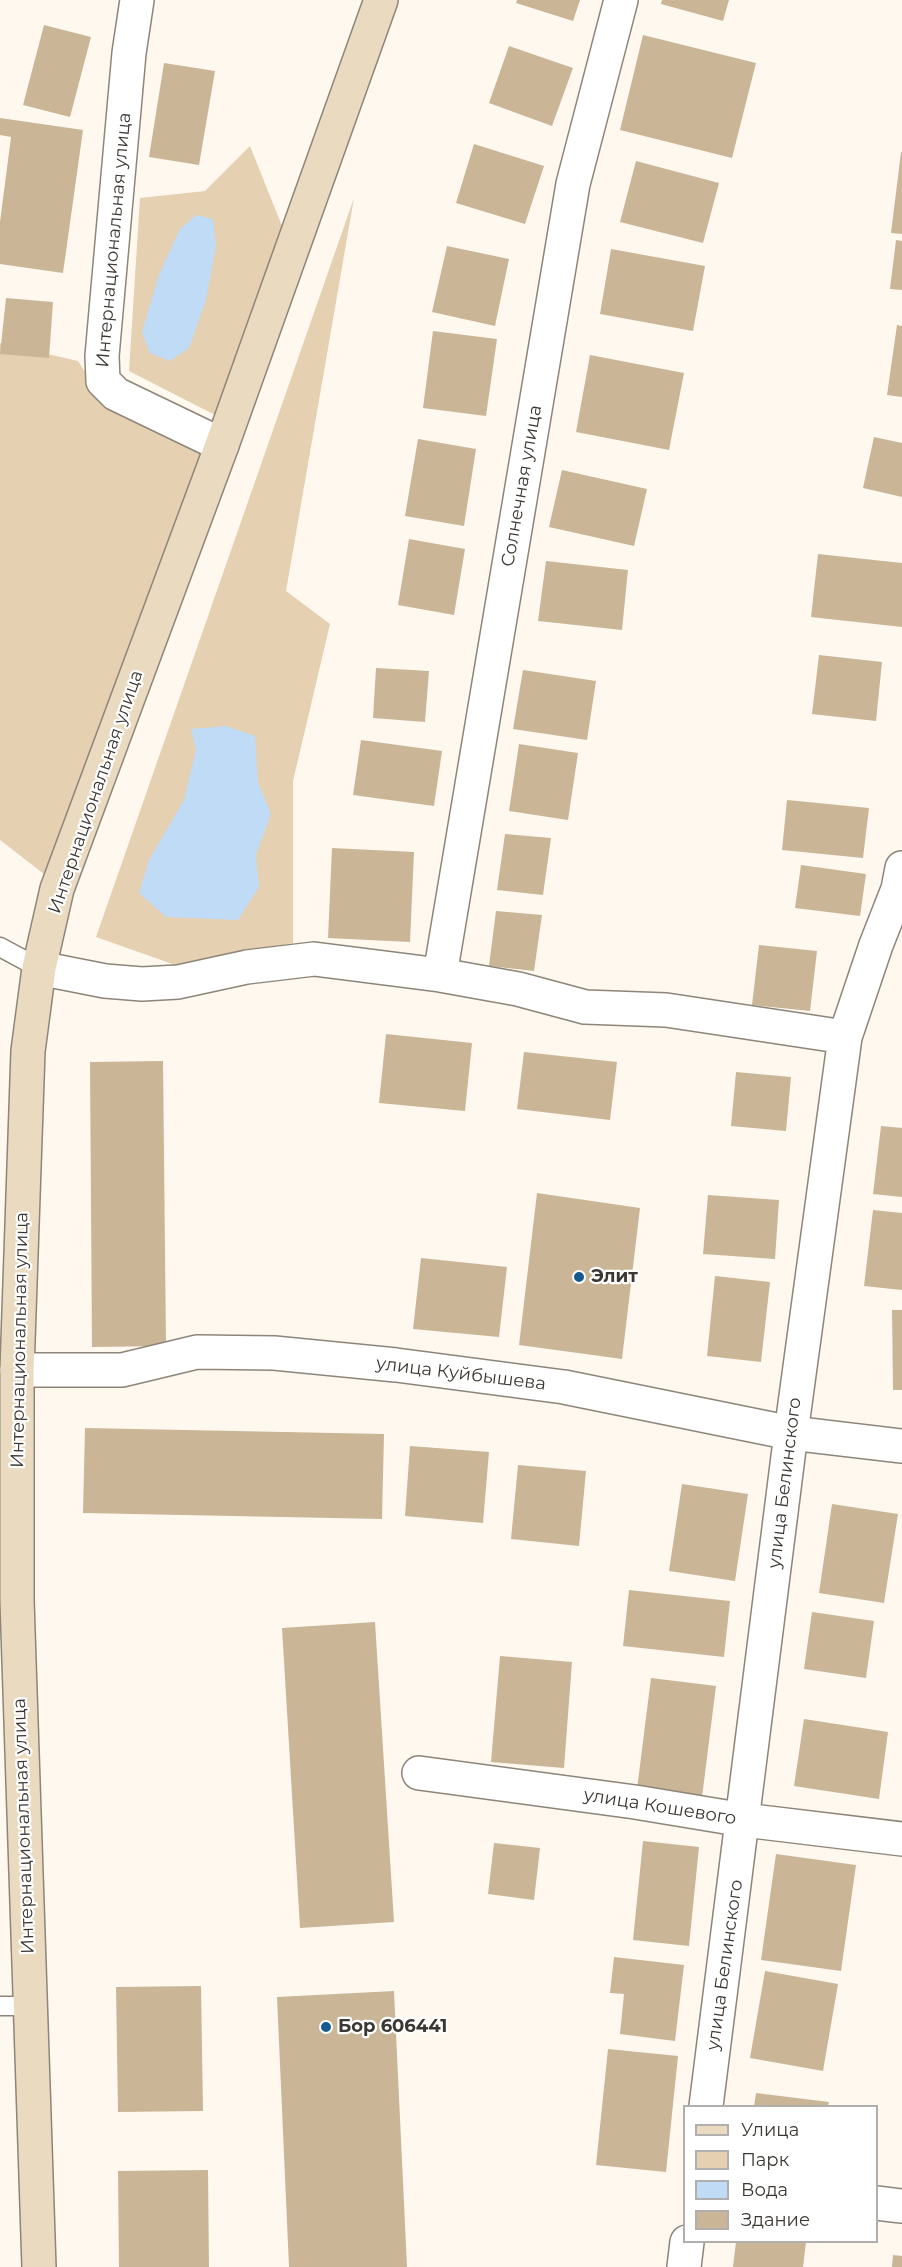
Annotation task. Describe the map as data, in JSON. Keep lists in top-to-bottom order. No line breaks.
{"streets":{"main road":["Интернациональная улица"],"street":["Солнечная улица","улица Куйбышева","улица Белинского","улица Кошевого"]},"crossings":[["Интернациональная улица","улица Куйбышева"],["улица Куйбышева","улица Белинского"],["улица Белинского","улица Кошевого"]],"places":["Элит","Бор 606441"],"legend":["Улица","Парк","Вода","Здание"]}
